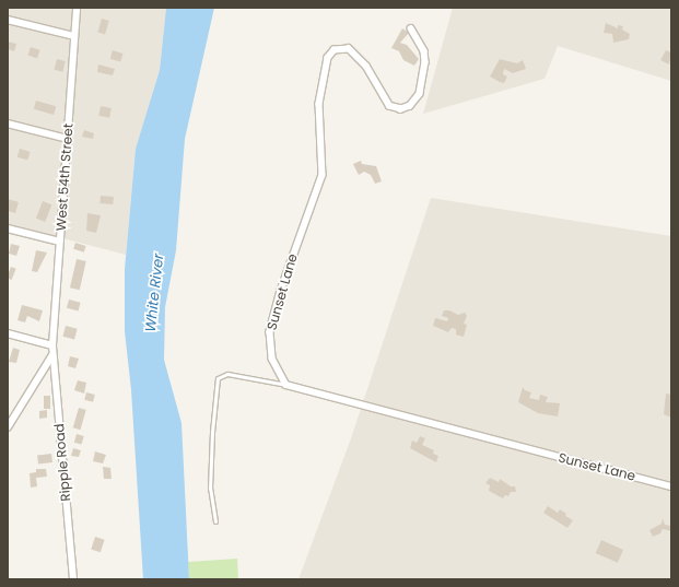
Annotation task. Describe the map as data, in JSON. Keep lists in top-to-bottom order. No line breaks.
{"streets":{"street":["West 54th Street","Sunset Lane","Ripple Road"]},"crossings":[["West 54th Street","Ripple Road"]],"water":["White River"]}
